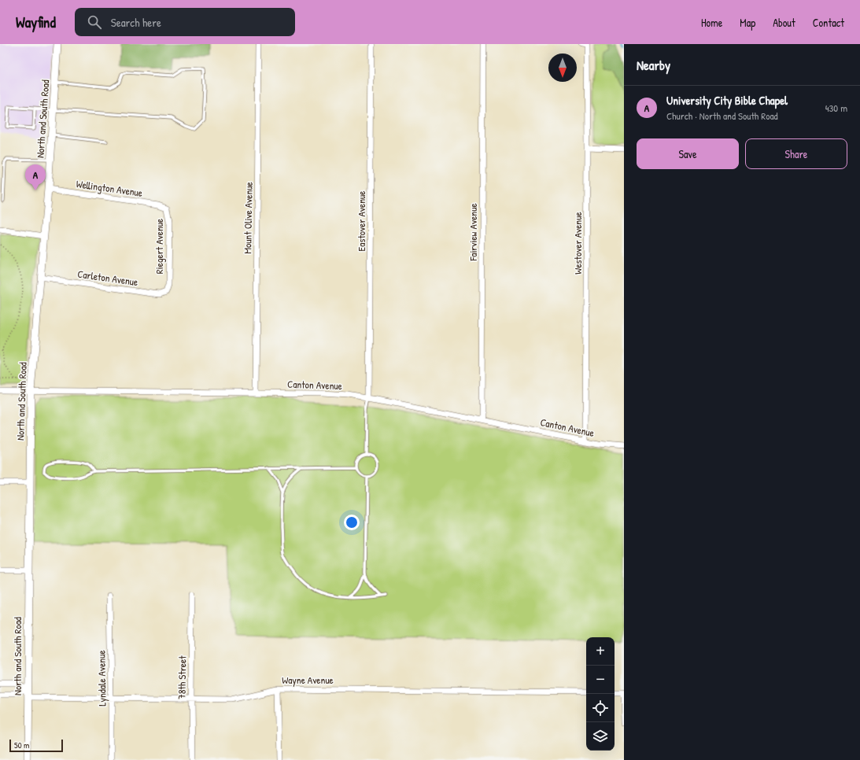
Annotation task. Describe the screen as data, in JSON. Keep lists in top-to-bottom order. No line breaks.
{"streets":{"street":["North and South Road","Wellington Avenue","Mount Olive Avenue","Eastover Avenue","Fairview Avenue","Westover Avenue","Riegert Avenue","Carleton Avenue","Canton Avenue","78th Street","Lyndale Avenue","Wayne Avenue"]},"crossings":[["North and South Road","Wellington Avenue"],["North and South Road","Carleton Avenue"],["North and South Road","Canton Avenue"],["North and South Road","Wayne Avenue"],["Wellington Avenue","Riegert Avenue"],["Mount Olive Avenue","Canton Avenue"],["Eastover Avenue","Canton Avenue"],["Fairview Avenue","Canton Avenue"],["Westover Avenue","Canton Avenue"],["Riegert Avenue","Carleton Avenue"],["78th Street","Wayne Avenue"],["Lyndale Avenue","Wayne Avenue"]],"scale_bar":"50 m","north":"bottom","page":{"header":"Wayfind","search":"Search here","nav":["Home","Map","About","Contact"],"heading":"Nearby","list":[{"mark":"A","name":"University City Bible Chapel","note":"Church · North and South Road","value":"430 m"}],"buttons":["Save","Share"],"pins":"A","map_buttons":["+","−"],"scale":"50 m"}}
